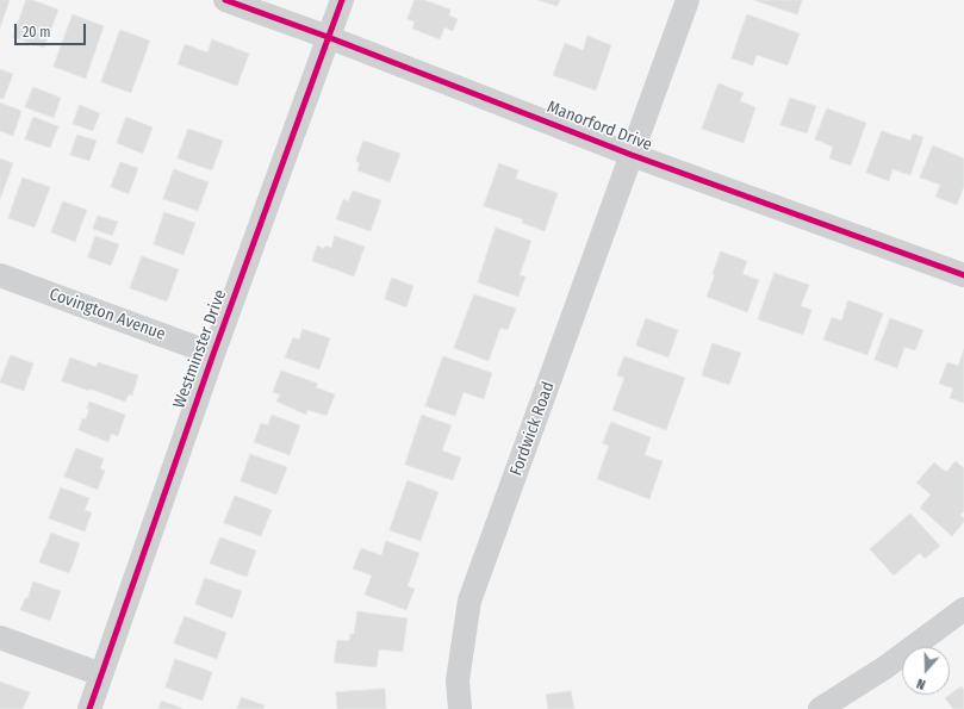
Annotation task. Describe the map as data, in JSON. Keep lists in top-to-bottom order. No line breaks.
{"streets":{"street":["Manorford Drive","Covington Avenue","Westminster Drive","Fordwick Road"]},"crossings":[["Manorford Drive","Westminster Drive"],["Manorford Drive","Fordwick Road"],["Covington Avenue","Westminster Drive"]],"scale_bar":"20 m","north":"bottom"}
